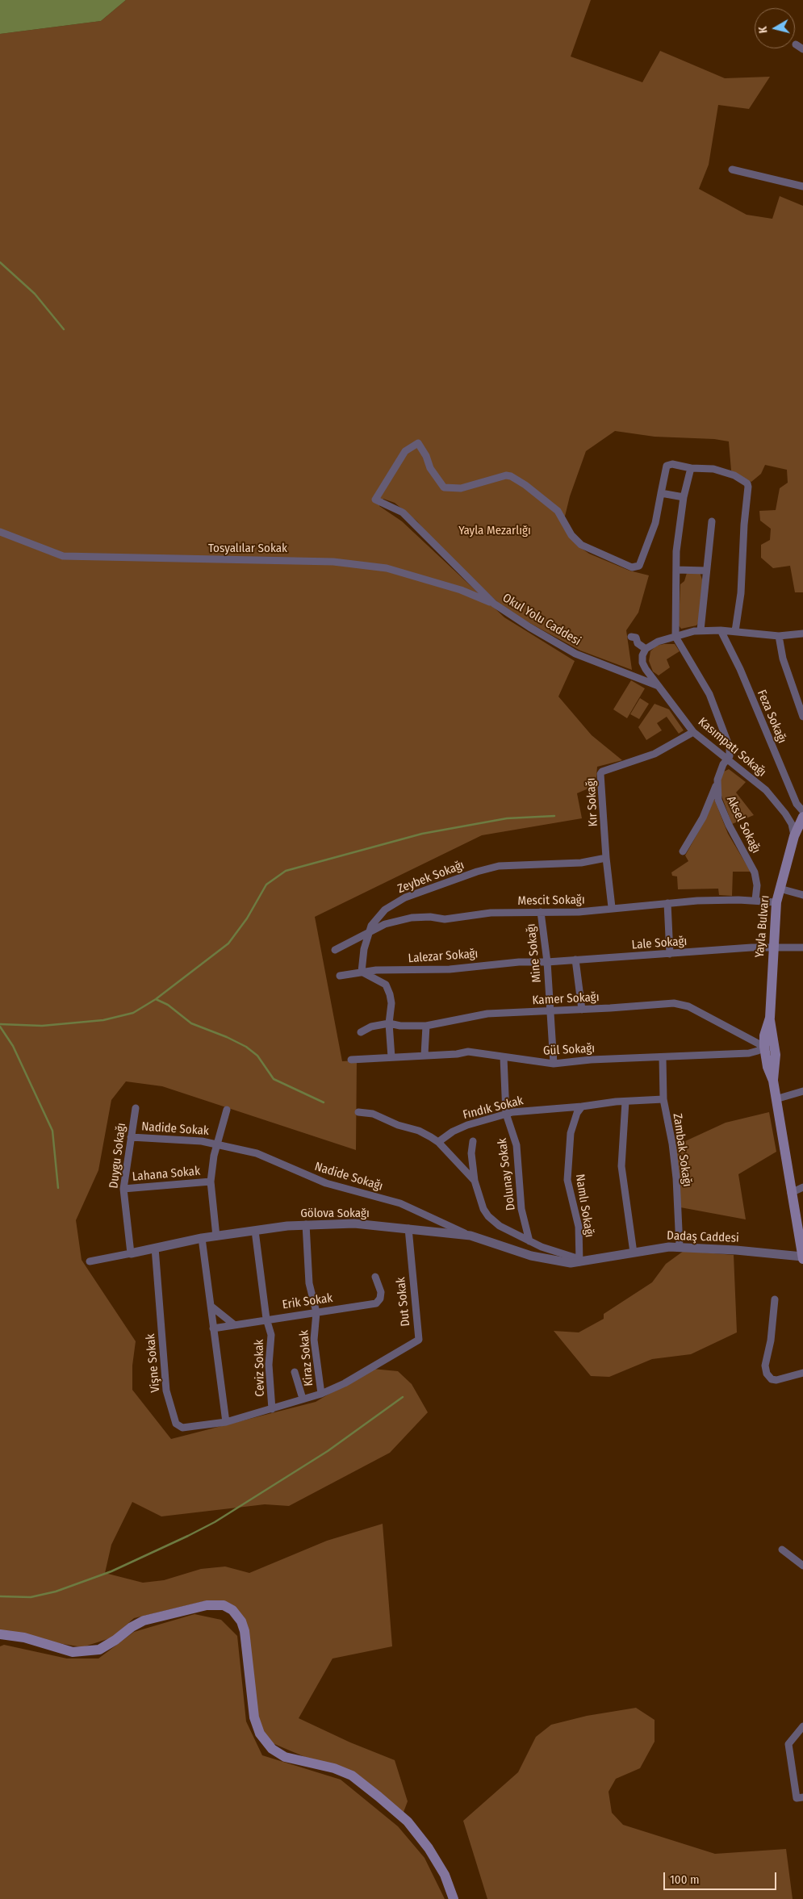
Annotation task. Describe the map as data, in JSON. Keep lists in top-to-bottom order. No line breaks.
{"streets":{"main road":["Yayla Bulvarı"],"street":["Tosyalılar Sokak","Okul Yolu Caddesi","Feza Sokağı","Kasımpatı Sokağı","Kır Sokağı","Aksel Sokağı","Zeybek Sokağı","Mescit Sokağı","Lale Sokağı","Mine Sokağı","Lalezar Sokağı","Kamer Sokağı","Gül Sokağı","Fındık Sokak","Nadide Sokak","Zambak Sokağı","Duygu Sokağı","Lahana Sokak","Dolunay Sokak","Nadide Sokağı","Namlı Sokağı","Gölova Sokağı","Dadaş Caddesi","Erik Sokak","Dut Sokak","Kiraz Sokak","Vişne Sokak","Ceviz Sokak"]},"crossings":[["Tosyalılar Sokak","Okul Yolu Caddesi"],["Okul Yolu Caddesi","Kasımpatı Sokağı"],["Kasımpatı Sokağı","Kır Sokağı"],["Kasımpatı Sokağı","Aksel Sokağı"],["Kasımpatı Sokağı","Yayla Bulvarı"],["Kır Sokağı","Zeybek Sokağı"],["Kır Sokağı","Mescit Sokağı"],["Aksel Sokağı","Mescit Sokağı"],["Zeybek Sokağı","Mescit Sokağı"],["Zeybek Sokağı","Lalezar Sokağı"],["Mescit Sokağı","Yayla Bulvarı"],["Mescit Sokağı","Mine Sokağı"],["Yayla Bulvarı","Lale Sokağı"],["Yayla Bulvarı","Kamer Sokağı"],["Yayla Bulvarı","Gül Sokağı"],["Yayla Bulvarı","Dadaş Caddesi"],["Lale Sokağı","Mine Sokağı"],["Lale Sokağı","Lalezar Sokağı"],["Mine Sokağı","Lalezar Sokağı"],["Mine Sokağı","Kamer Sokağı"],["Mine Sokağı","Gül Sokağı"],["Kamer Sokağı","Gül Sokağı"],["Gül Sokağı","Zambak Sokağı"],["Gül Sokağı","Dolunay Sokak"],["Fındık Sokak","Dolunay Sokak"],["Fındık Sokak","Namlı Sokağı"],["Nadide Sokak","Duygu Sokağı"],["Nadide Sokak","Nadide Sokağı"],["Zambak Sokağı","Dadaş Caddesi"],["Duygu Sokağı","Lahana Sokak"],["Duygu Sokağı","Gölova Sokağı"],["Dolunay Sokak","Dadaş Caddesi"],["Nadide Sokağı","Gölova Sokağı"],["Namlı Sokağı","Gölova Sokağı"],["Namlı Sokağı","Dadaş Caddesi"],["Gölova Sokağı","Dadaş Caddesi"],["Gölova Sokağı","Dut Sokak"],["Gölova Sokağı","Kiraz Sokak"],["Gölova Sokağı","Vişne Sokak"],["Gölova Sokağı","Ceviz Sokak"],["Erik Sokak","Kiraz Sokak"],["Erik Sokak","Ceviz Sokak"],["Dut Sokak","Kiraz Sokak"]],"parks":["Yayla Mezarlığı"],"scale_bar":"100 m","north":"left"}
